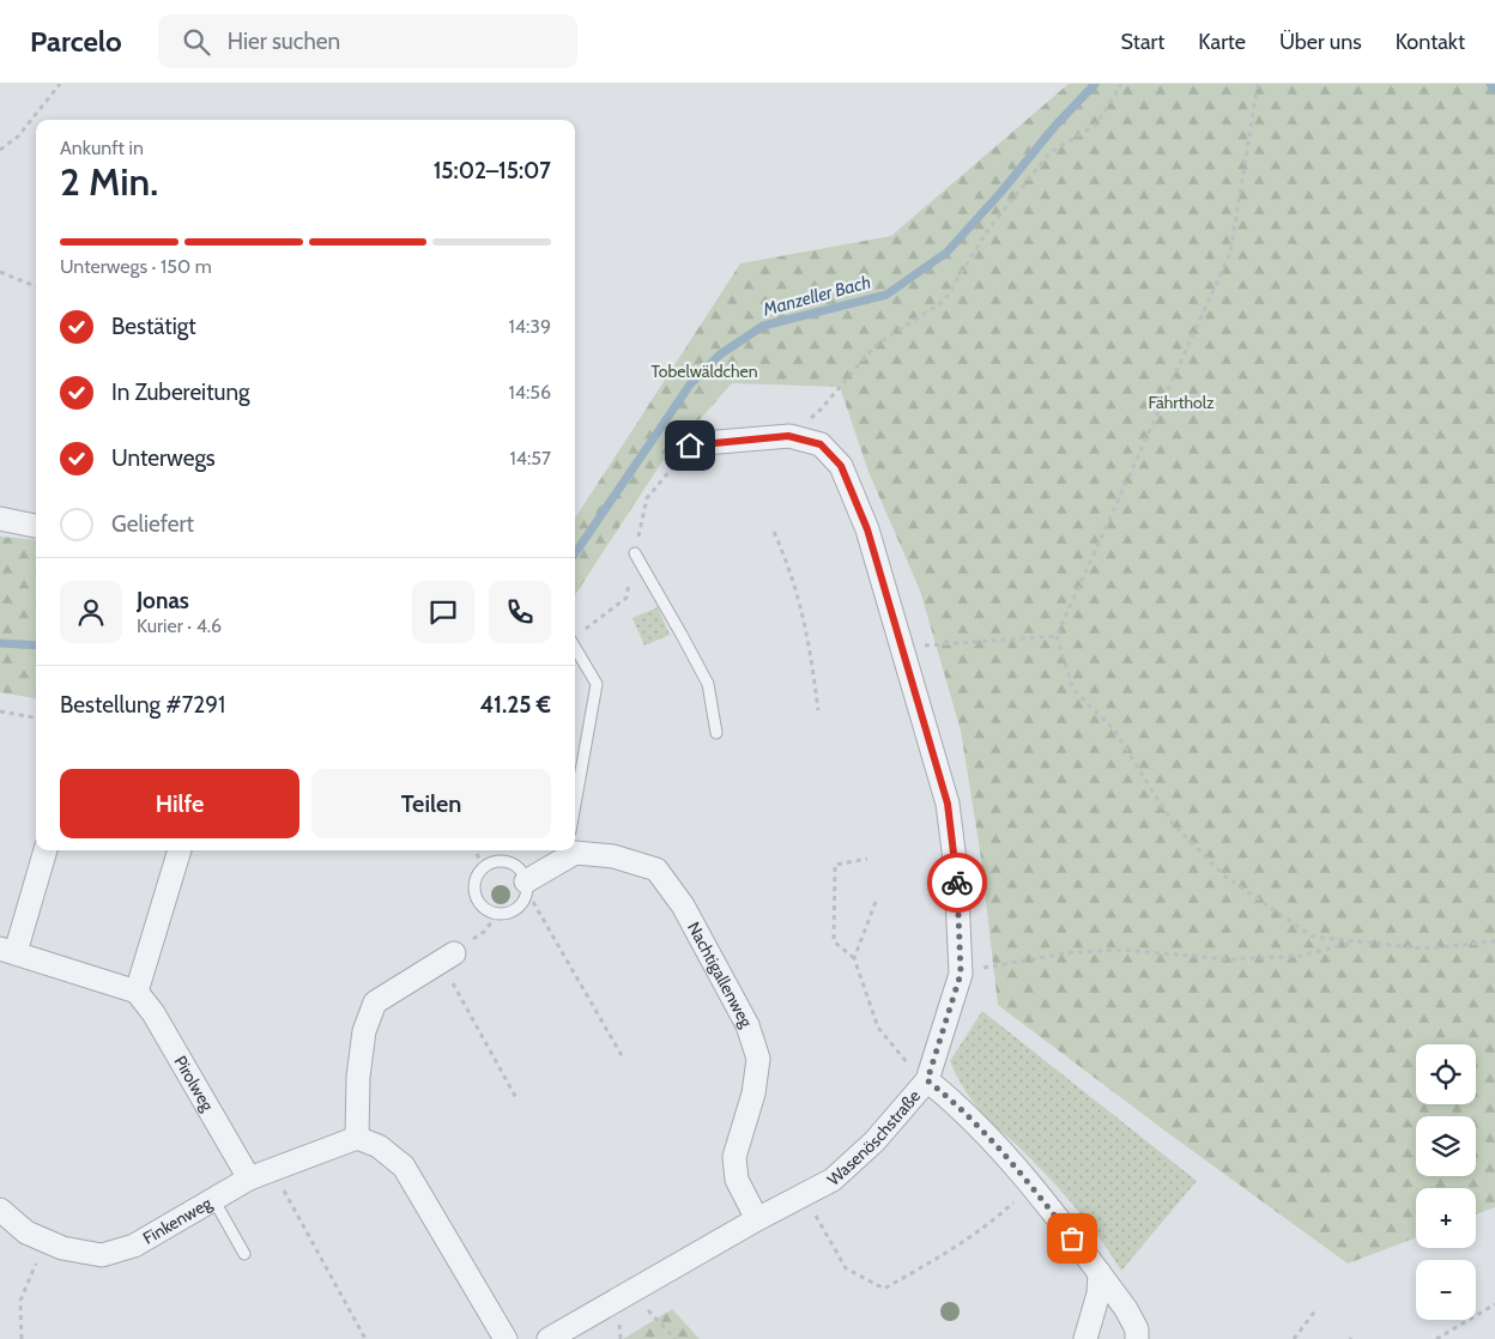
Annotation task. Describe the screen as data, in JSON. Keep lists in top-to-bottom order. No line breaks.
{"streets":{"street":["Nachtigallenweg","Pirolweg","Wasenöschstraße","Finkenweg"]},"crossings":[["Nachtigallenweg","Wasenöschstraße"],["Pirolweg","Finkenweg"]],"water":["Manzeller Bach"],"parks":["Tobelwäldchen","Fährtholz"],"page":{"header":"Parcelo","search":"Hier suchen","nav":["Start","Karte","Über uns","Kontakt"],"heading":["2 Min.","Ankunft in","15:02–15:07"],"panel":["Jonas","Kurier · 4.6","Bestellung #7291","41.25 €"],"bar":"Unterwegs · 150 m","list":[["Bestätigt","14:39"],["In Zubereitung","14:56"],["Unterwegs","14:57"],"Geliefert"],"buttons":["Hilfe","Teilen"],"map_buttons":["+","−"]}}
